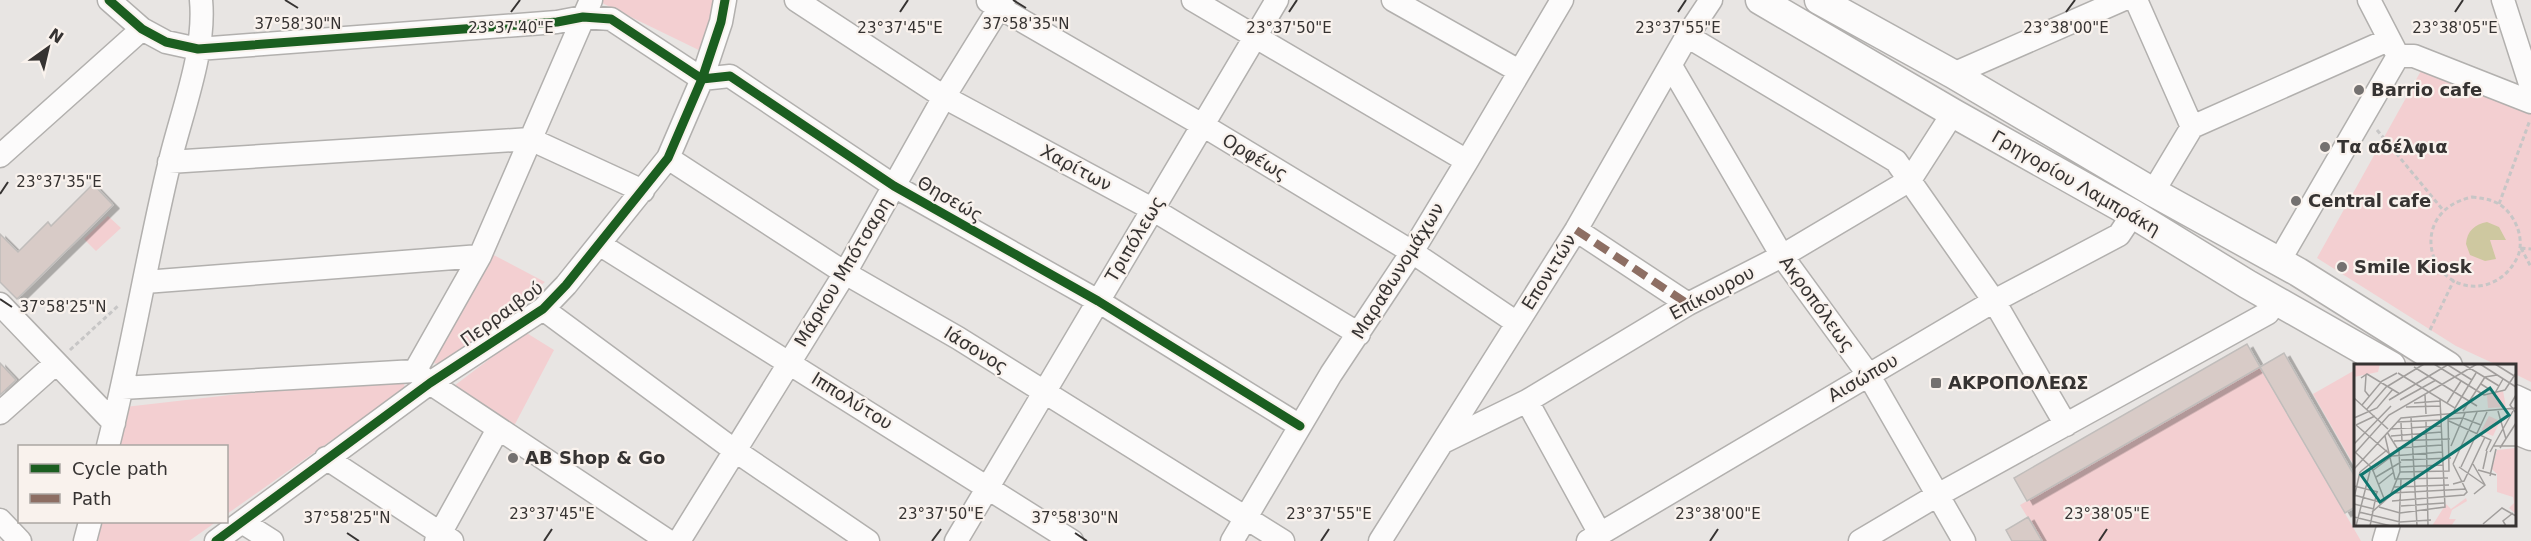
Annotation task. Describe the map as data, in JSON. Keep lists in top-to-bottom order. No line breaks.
{"streets":{"main road":["Γρηγορίου Λαμπράκη"],"street":["Ορφέως","Χαρίτων","Θησεώς","Τριπόλεως","Μαραθωνομάχων","Μάρκου Μπότσαρη","Επονιτών","Επίκουρου","Ακροπόλεως","Περραιβού","Ιάσονος","Αισώπου","Ιππολύτου"]},"crossings":[["Ορφέως","Τριπόλεως"],["Ορφέως","Μαραθωνομάχων"],["Ορφέως","Μάρκου Μπότσαρη"],["Ορφέως","Επονιτών"],["Χαρίτων","Τριπόλεως"],["Χαρίτων","Μαραθωνομάχων"],["Χαρίτων","Μάρκου Μπότσαρη"],["Γρηγορίου Λαμπράκη","Επίκουρου"],["Γρηγορίου Λαμπράκη","Αισώπου"],["Θησεώς","Τριπόλεως"],["Θησεώς","Μαραθωνομάχων"],["Θησεώς","Μάρκου Μπότσαρη"],["Θησεώς","Περραιβού"],["Τριπόλεως","Ιάσονος"],["Τριπόλεως","Ιππολύτου"],["Μαραθωνομάχων","Ιάσονος"],["Μάρκου Μπότσαρη","Ιάσονος"],["Μάρκου Μπότσαρη","Ιππολύτου"],["Επονιτών","Επίκουρου"],["Επονιτών","Ακροπόλεως"],["Επίκουρου","Ακροπόλεως"],["Ακροπόλεως","Αισώπου"],["Περραιβού","Ιάσονος"],["Περραιβού","Ιππολύτου"]],"places":{"other":["Barrio cafe","Τα αδέλφια","Central cafe","Smile Kiosk","AB Shop & Go"],"transit":["ΑΚΡΟΠΟΛΕΩΣ"]},"legend":["Cycle path","Path"],"north":"top right","coordinates":["37°58'30\"N","37°58'35\"N","23°37'40\"E","23°37'45\"E","23°37'50\"E","23°37'55\"E","23°38'00\"E","23°38'05\"E","23°37'35\"E","37°58'25\"N"]}
